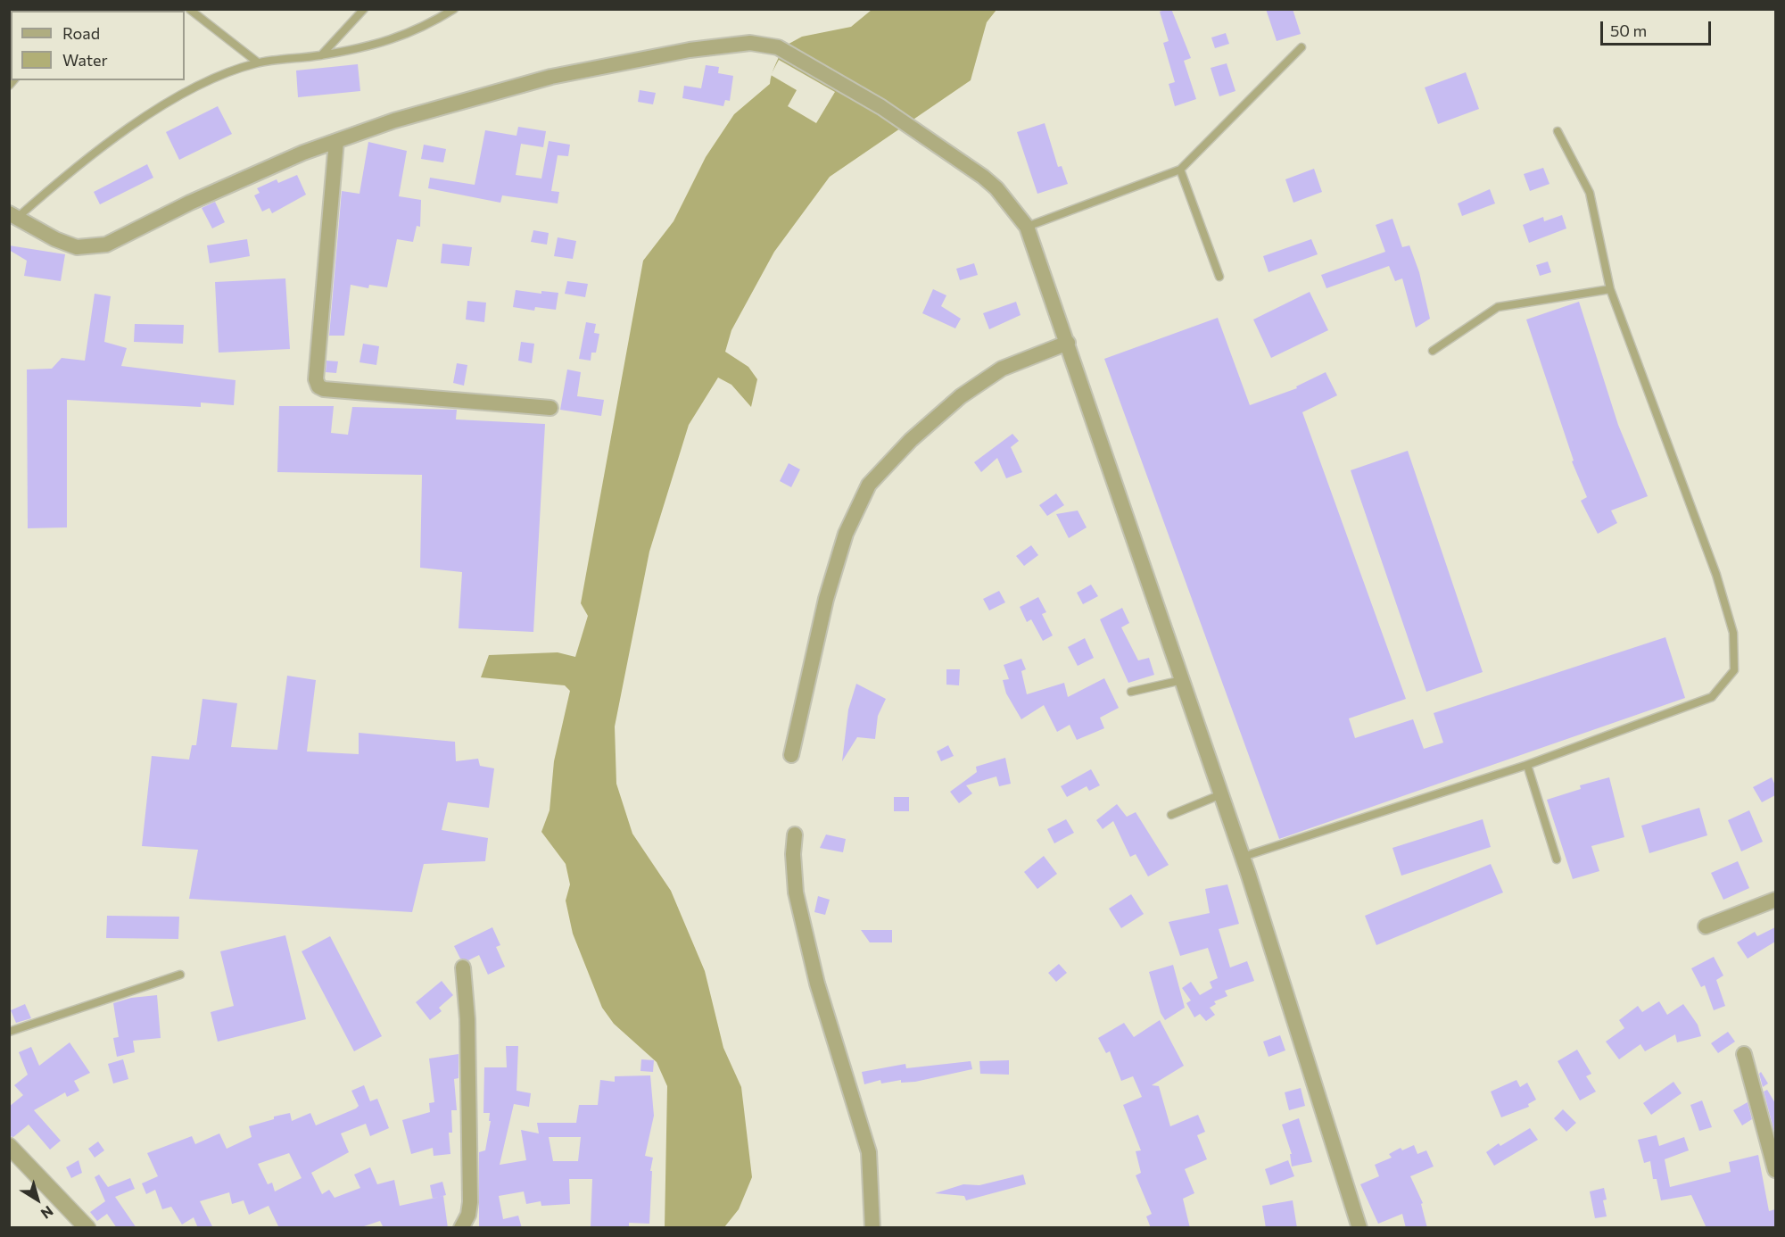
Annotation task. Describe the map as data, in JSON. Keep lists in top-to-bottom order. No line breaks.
{"legend":["Road","Water"],"scale_bar":"50 m","north":"bottom right"}
